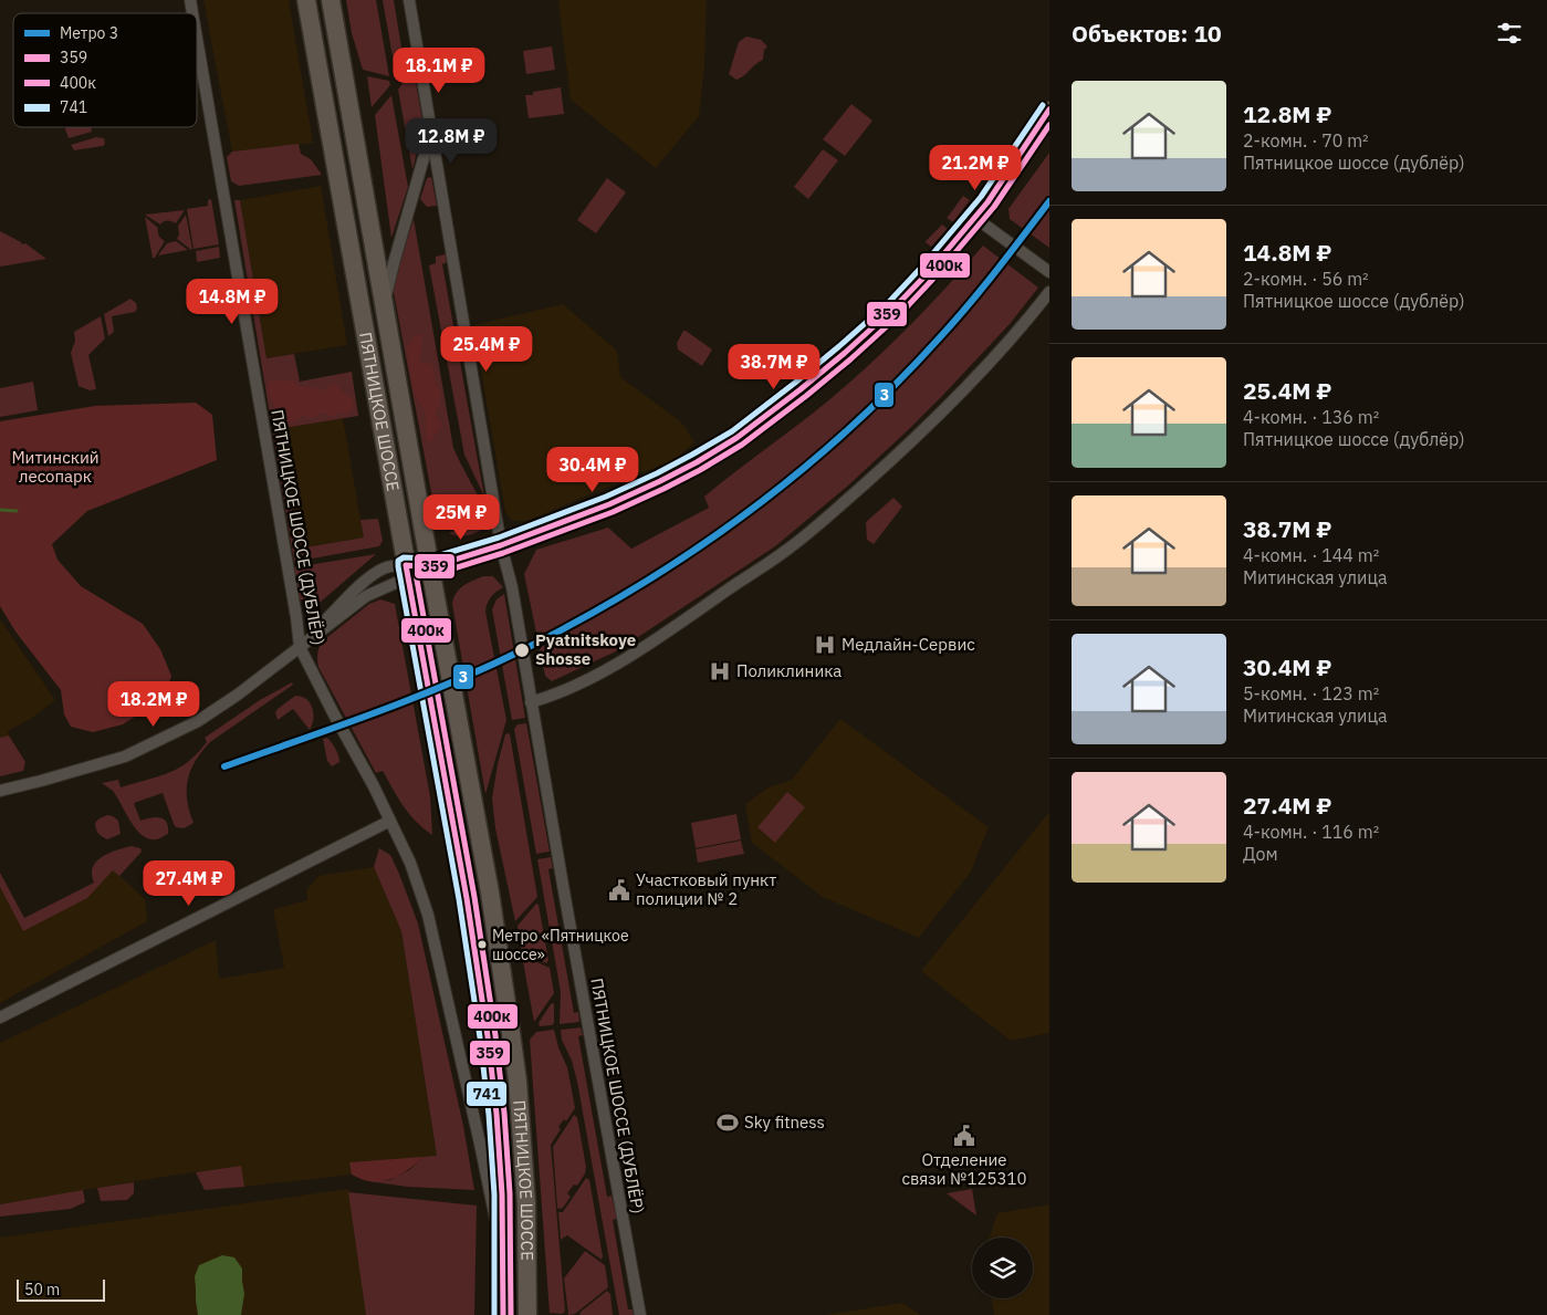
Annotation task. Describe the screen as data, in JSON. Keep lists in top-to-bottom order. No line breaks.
{"streets":{"main road":["ПЯТНИЦКОЕ ШОССЕ"],"street":["ПЯТНИЦКОЕ ШОССЕ (ДУБЛЁР)"]},"crossings":[["ПЯТНИЦКОЕ ШОССЕ","ПЯТНИЦКОЕ ШОССЕ (ДУБЛЁР)"]],"parks":["Митинский лесопарк"],"places":{"hospital":["Медлайн-Сервис","Поликлиника"],"other":["Pyatnitskoye Shosse","Метро «Пятницкое шоссе»"],"public building":["Участковый пункт полиции № 2","Отделение связи №125310"],"sports":["Sky fitness"]},"lines":["transit line 741","transit line 359","transit line 400к","metro line 3"],"legend":["Метро 3","359","400к","741"],"scale_bar":"50 m","page":{"heading":"Объектов: 10","price":["18.1M ₽","12.8M ₽","21.2M ₽","14.8M ₽","25.4M ₽","38.7M ₽","30.4M ₽","25M ₽","18.2M ₽","27.4M ₽"],"list":[{"name":"12.8M ₽","note":"2-комн. · 70 m² · Пятницкое шоссе (дублёр)"},{"name":"14.8M ₽","note":"2-комн. · 56 m² · Пятницкое шоссе (дублёр)"},{"name":"25.4M ₽","note":"4-комн. · 136 m² · Пятницкое шоссе (дублёр)"},{"name":"38.7M ₽","note":"4-комн. · 144 m² · Митинская улица"},{"name":"30.4M ₽","note":"5-комн. · 123 m² · Митинская улица"},{"name":"27.4M ₽","note":"4-комн. · 116 m² · Дом"}],"scale":"50 m"}}
